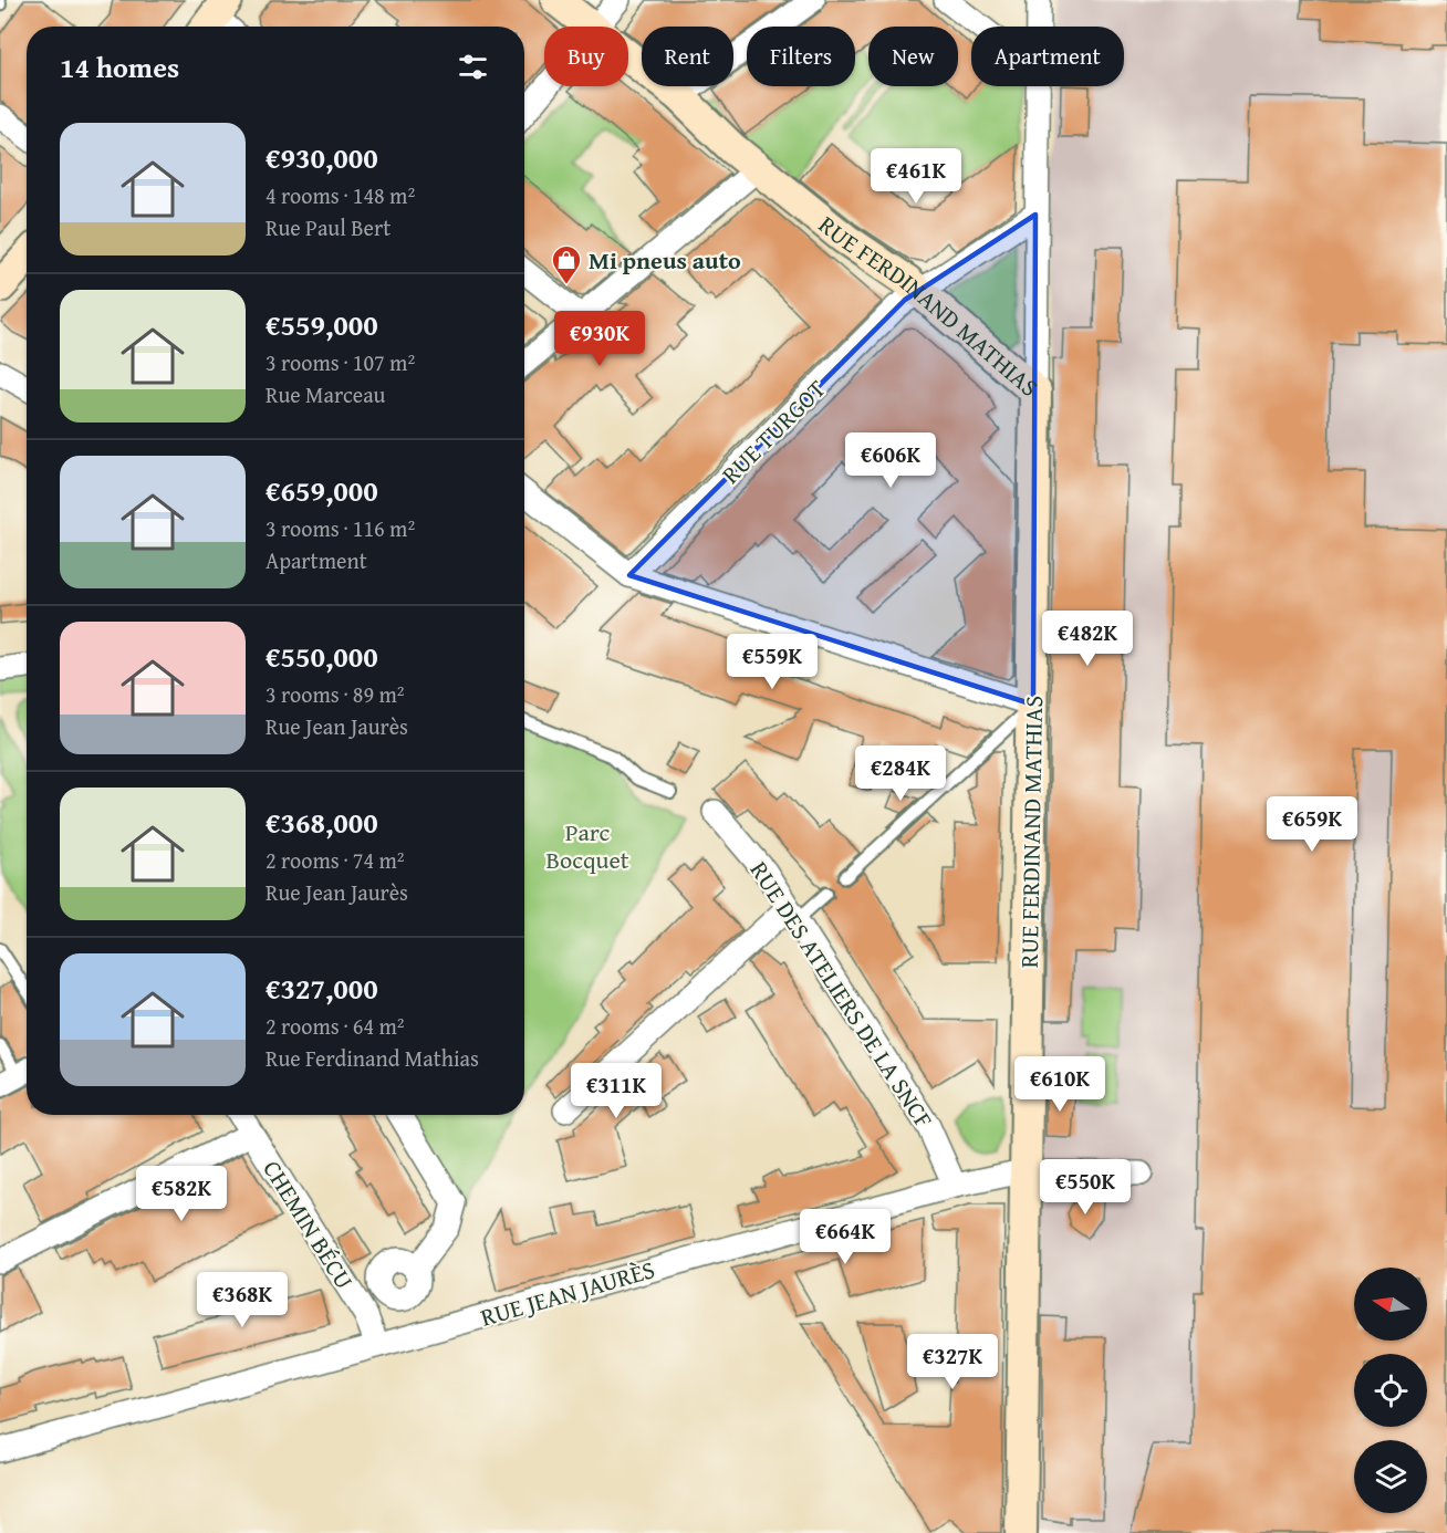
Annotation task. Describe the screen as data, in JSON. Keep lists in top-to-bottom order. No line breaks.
{"streets":{"street":["RUE FERDINAND MATHIAS","RUE TURGOT","RUE DES ATELIERS DE LA SNCF","CHEMIN BÉCU","RUE JEAN JAURÈS"]},"crossings":[["RUE FERDINAND MATHIAS","RUE TURGOT"],["RUE FERDINAND MATHIAS","RUE JEAN JAURÈS"],["RUE DES ATELIERS DE LA SNCF","RUE JEAN JAURÈS"],["CHEMIN BÉCU","RUE JEAN JAURÈS"]],"parks":["Parc Bocquet"],"places":{"shop":["Mi pneus auto"]},"north":"left","page":{"chip":["Buy","Rent","Filters","New","Apartment"],"heading":"14 homes","list":[{"name":"€930,000","note":"4 rooms · 148 m² · Rue Paul Bert"},{"name":"€559,000","note":"3 rooms · 107 m² · Rue Marceau"},{"name":"€659,000","note":"3 rooms · 116 m² · Apartment"},{"name":"€550,000","note":"3 rooms · 89 m² · Rue Jean Jaurès"},{"name":"€368,000","note":"2 rooms · 74 m² · Rue Jean Jaurès"},{"name":"€327,000","note":"2 rooms · 64 m² · Rue Ferdinand Mathias"}],"price":["€461K","€930K","€606K","€482K","€559K","€284K","€659K","€610K","€311K","€550K","€582K","€664K","€368K","€327K"]}}
